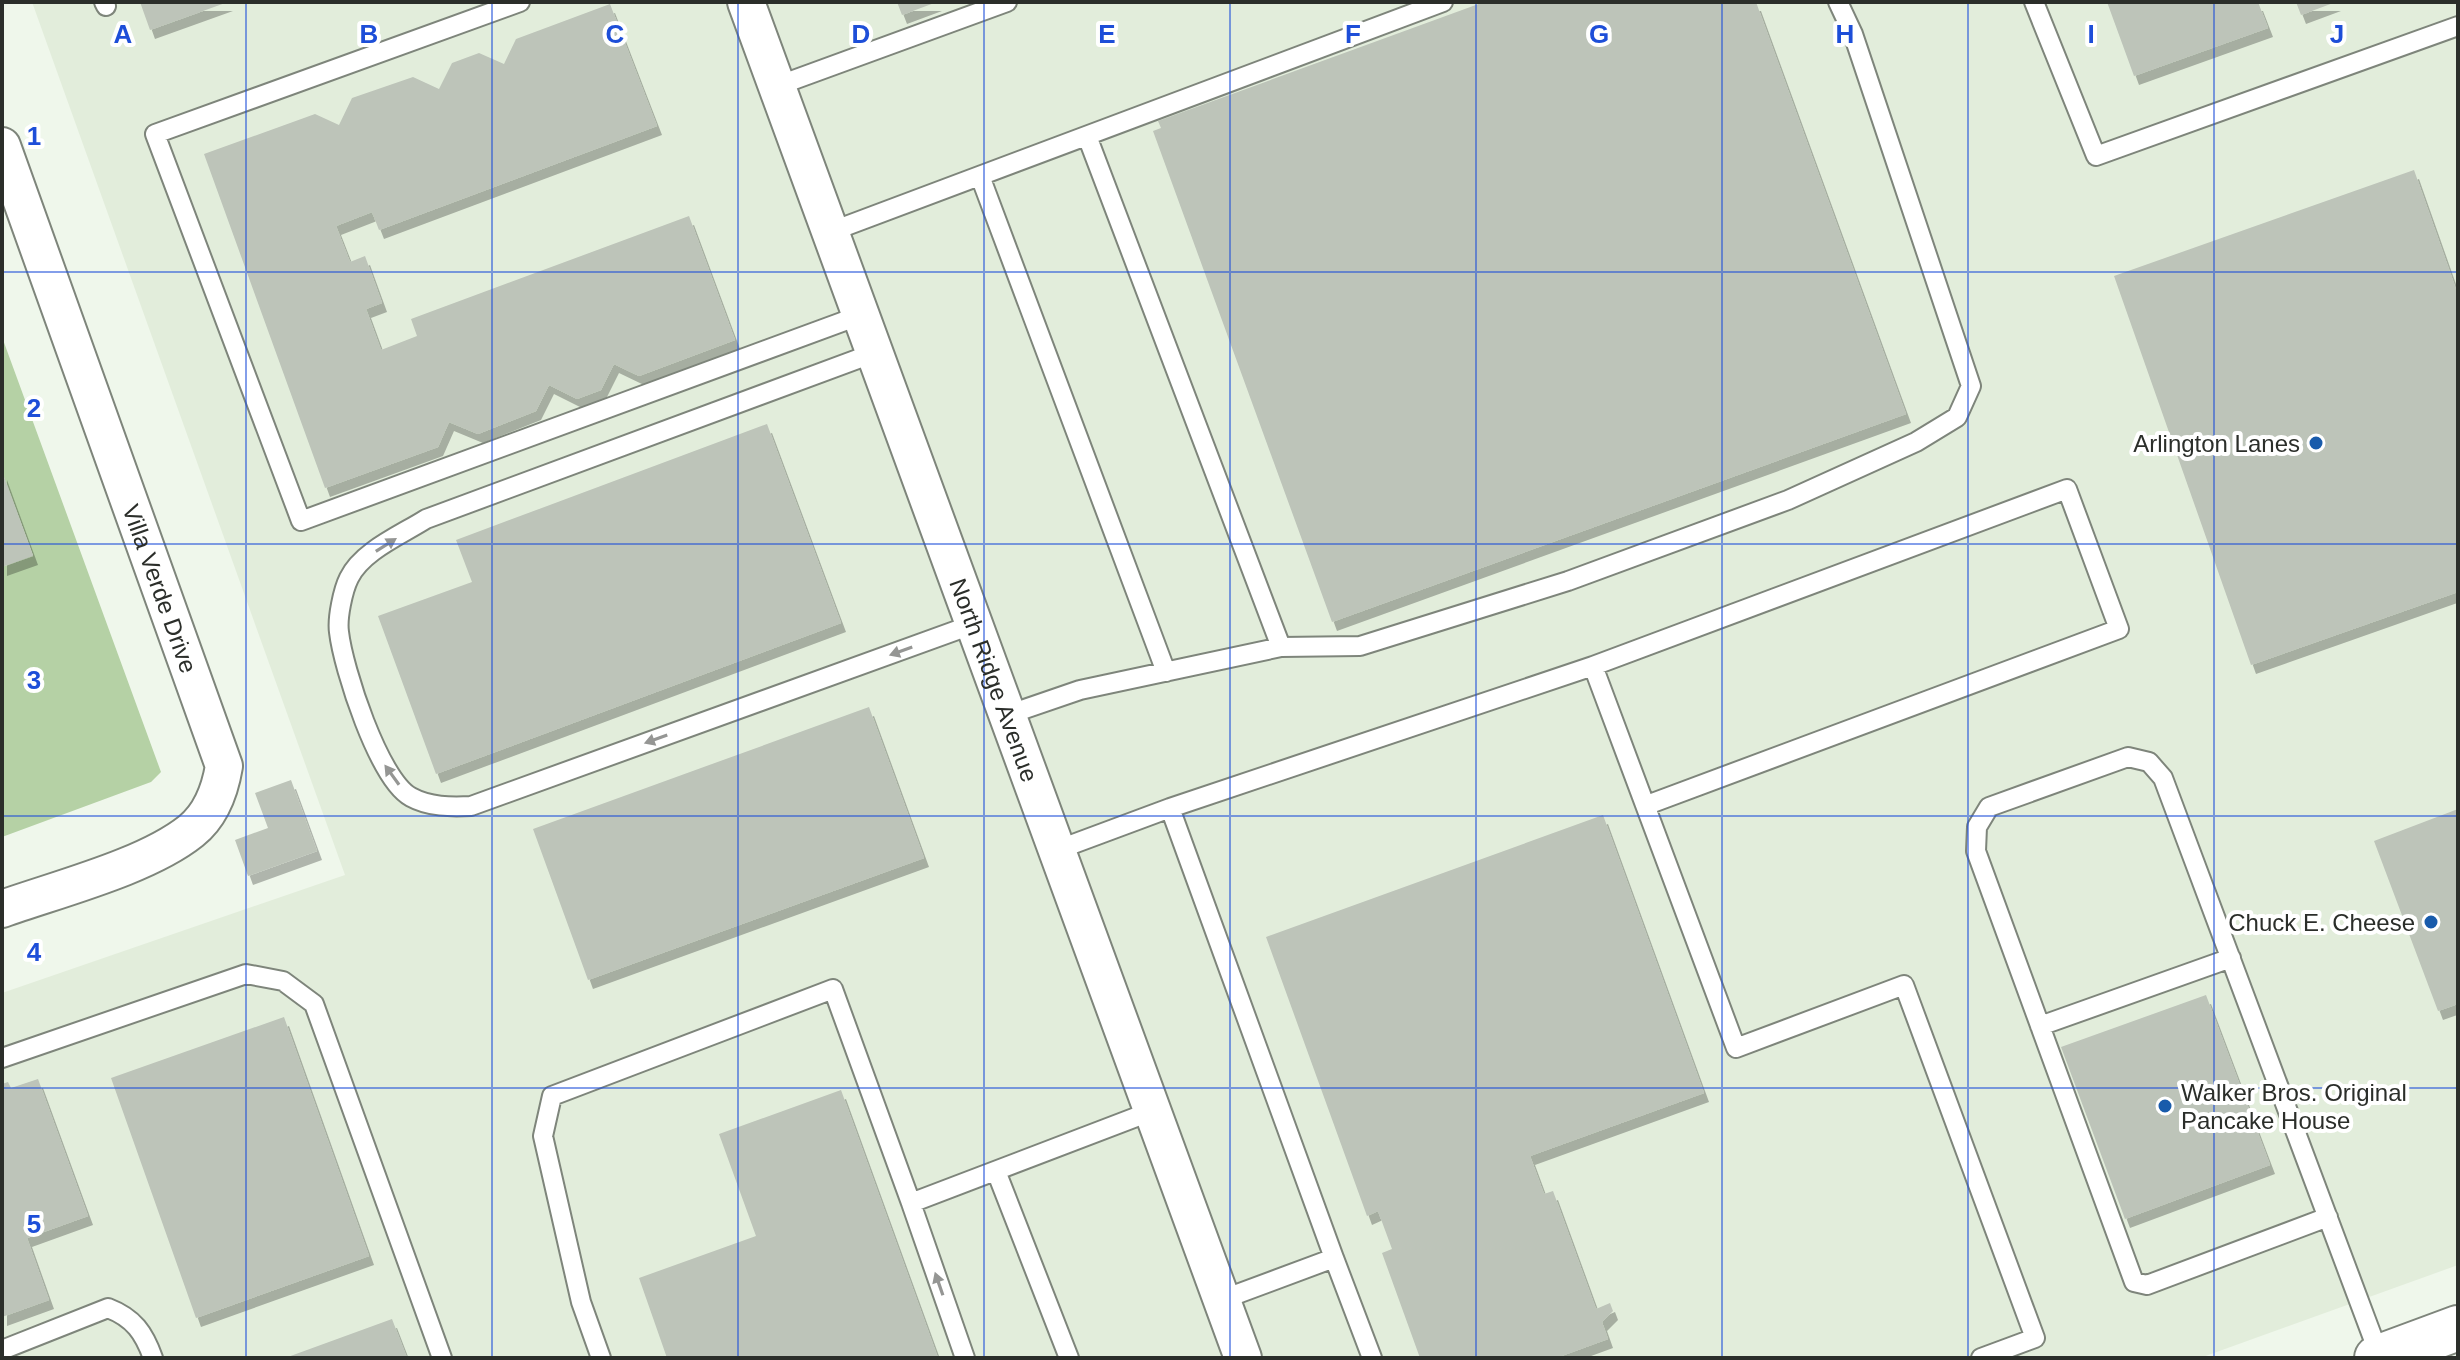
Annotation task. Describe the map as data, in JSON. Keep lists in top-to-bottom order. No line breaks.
{"streets":{"street":["Villa Verde Drive","North Ridge Avenue"]},"places":["Arlington Lanes","Chuck E. Cheese","Walker Bros. Original Pancake House"],"grid":{"columns":["A","B","C","D","E","F","G","H","I","J"],"rows":["1","2","3","4","5"]}}
